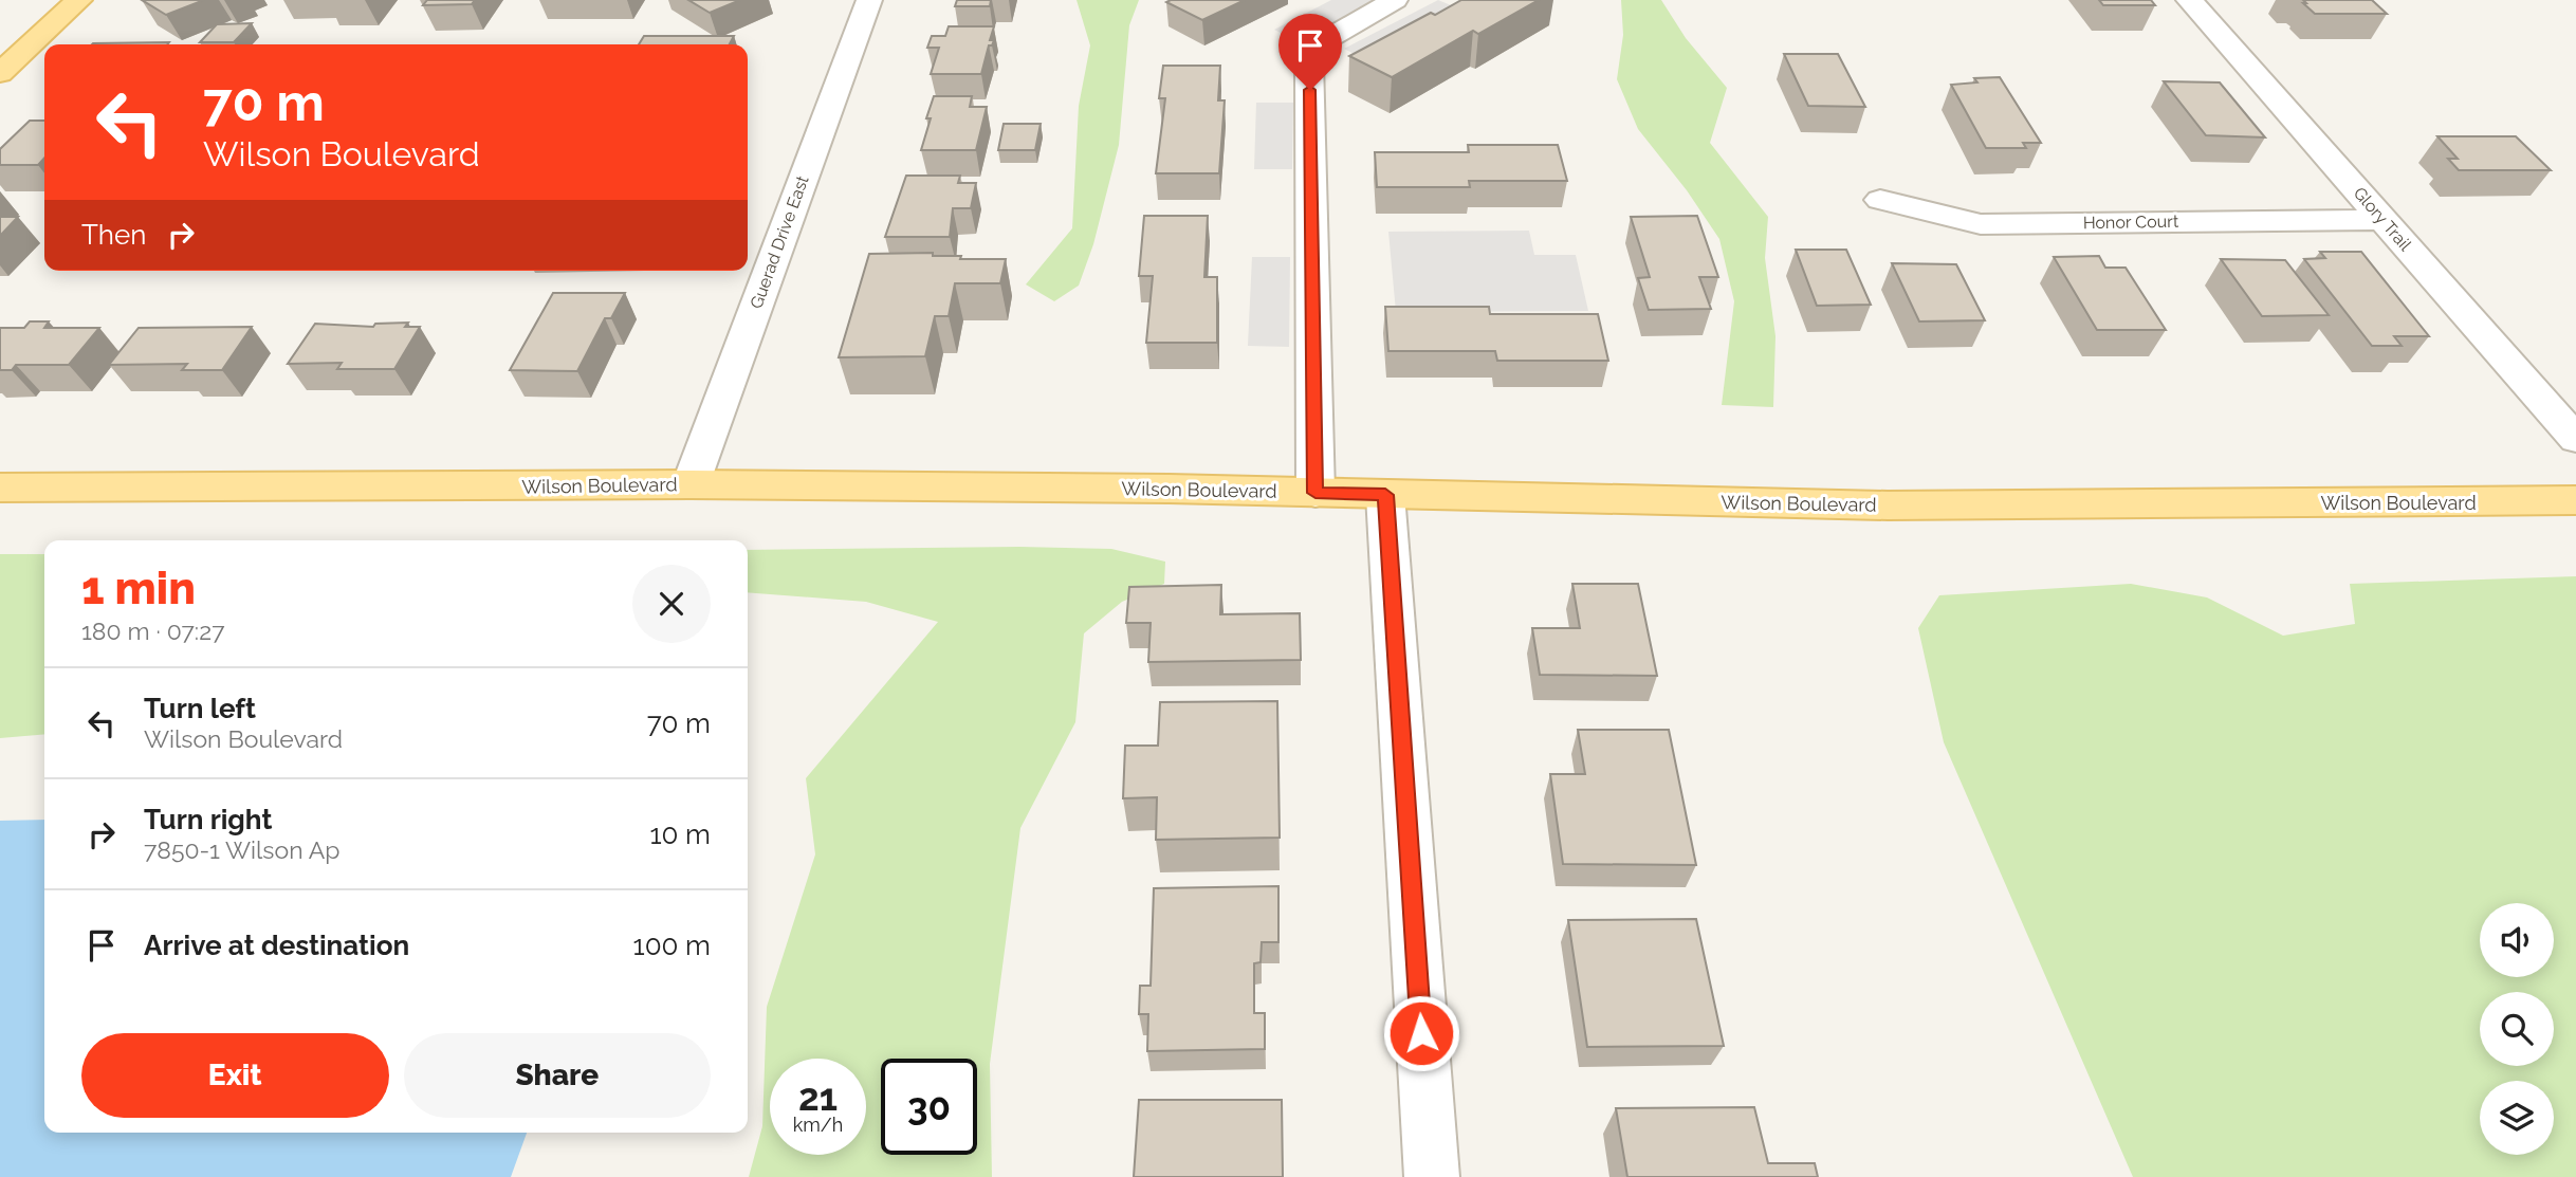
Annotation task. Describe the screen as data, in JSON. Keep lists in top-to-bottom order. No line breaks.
{"streets":{"main road":["Wilson Boulevard"],"street":["Glory Trail","Honor Court","Guerad Drive East"]},"crossings":[["Glory Trail","Honor Court"],["Guerad Drive East","Wilson Boulevard"]],"page":{"turn":["70 m","Wilson Boulevard"],"then":"Then","heading":["1 min","180 m · 07:27"],"list":[{"name":"Turn left","note":"Wilson Boulevard","value":"70 m"},{"name":"Turn right","note":"7850-1 Wilson Ap","value":"10 m"},{"name":"Arrive at destination","value":"100 m"}],"buttons":["Exit","Share"],"speed":"21 km/h","limit":"30"}}
